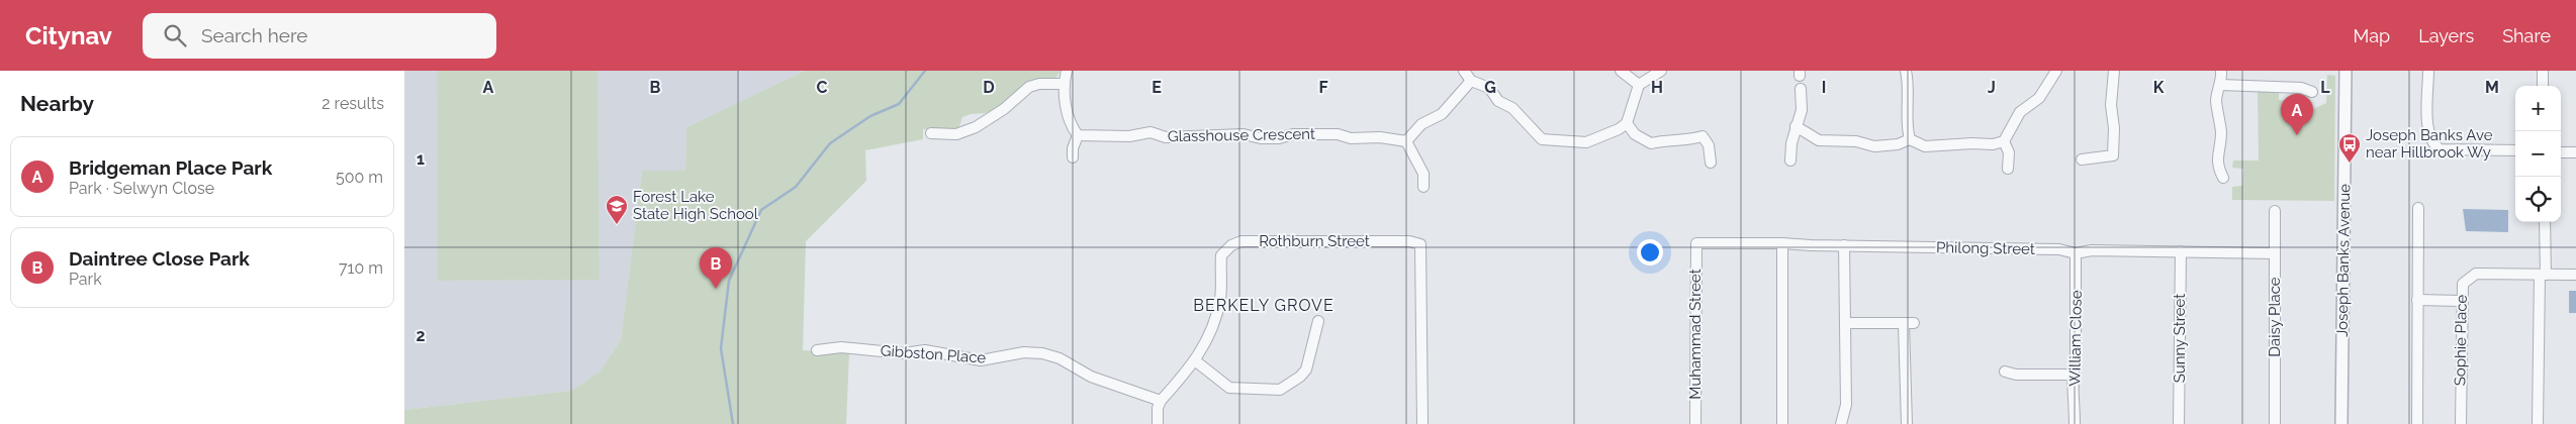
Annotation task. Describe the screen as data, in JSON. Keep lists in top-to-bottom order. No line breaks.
{"streets":{"street":["Glasshouse Crescent","Rothburn Street","Philong Street","Joseph Banks Avenue","Daisy Place","Muhammad Street","William Close","Sunny Street","Sophie Place","Gibbston Place"]},"crossings":[["Rothburn Street","Gibbston Place"],["Philong Street","Daisy Place"],["Philong Street","Muhammad Street"],["Philong Street","William Close"],["Philong Street","Sunny Street"]],"districts":["BERKELY GROVE"],"places":{"bus stop":["Joseph Banks Ave near Hillbrook Wy"],"school or university":["Forest Lake State High School"]},"page":{"header":"Citynav","search":"Search here","nav":["Map","Layers","Share"],"heading":["Nearby","2 results"],"map_buttons":["+","−"],"pins":["A","B"],"list":[{"mark":"A","name":"Bridgeman Place Park","note":"Park · Selwyn Close","value":"500 m"},{"mark":"B","name":"Daintree Close Park","note":"Park","value":"710 m"}]},"grid":{"columns":["A","B","C","D","E","F","G","H","I","J","K","L","M"],"rows":["1","2"]}}
